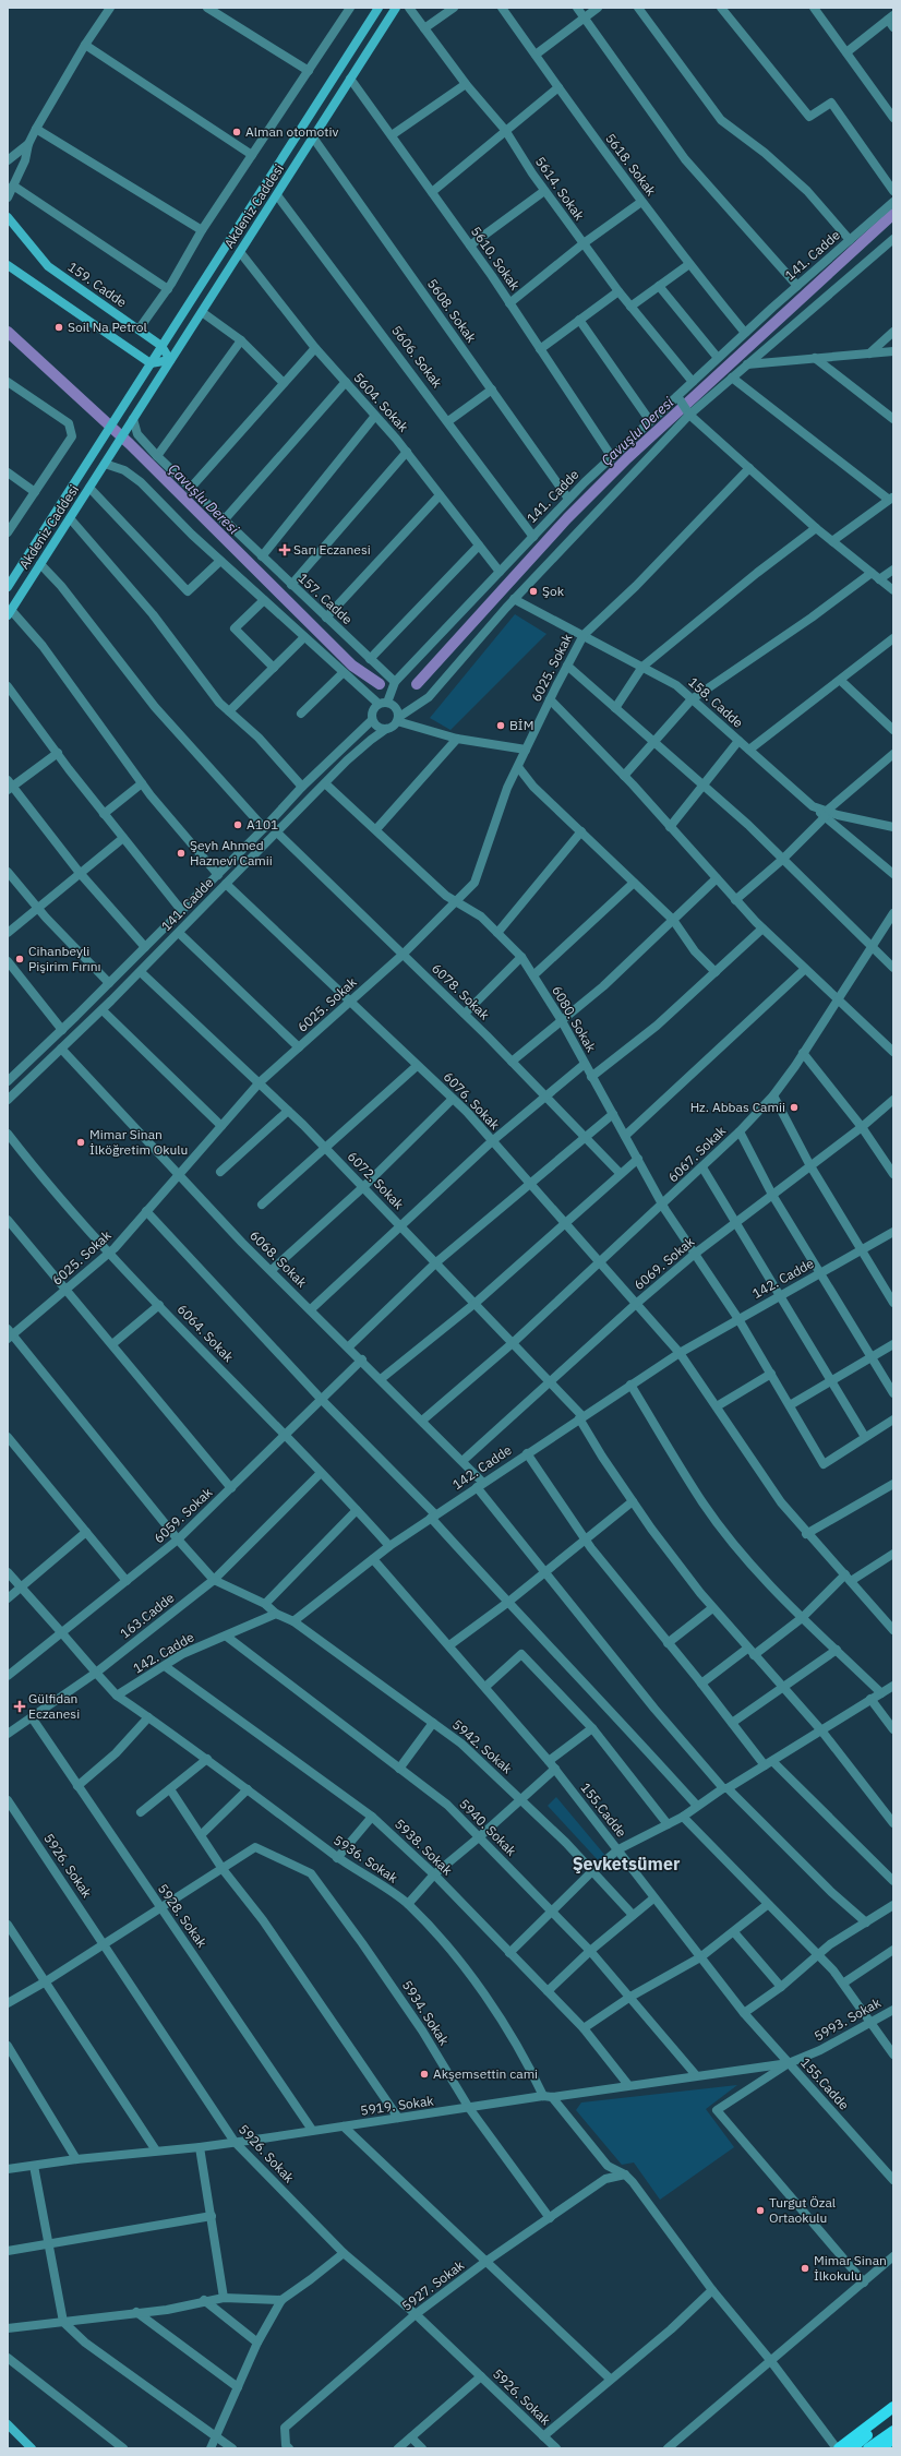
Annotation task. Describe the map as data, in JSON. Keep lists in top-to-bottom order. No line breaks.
{"streets":{"main road":["Akdeniz Caddesi","159. Cadde"],"street":["5618. Sokak","5614. Sokak","141. Cadde","5610. Sokak","5608. Sokak","5606. Sokak","5604. Sokak","157. Cadde","6025. Sokak","158. Cadde","6078. Sokak","6080. Sokak","6076. Sokak","6067. Sokak","6072. Sokak","6068. Sokak","6069. Sokak","142. Cadde","6064. Sokak","6059. Sokak","163.Cadde","5942. Sokak","155.Cadde","5940. Sokak","5938. Sokak","5936. Sokak","5926. Sokak","5928. Sokak","5934. Sokak","5993. Sokak","5919. Sokak","5927. Sokak"]},"crossings":[["5618. Sokak","141. Cadde"],["5614. Sokak","141. Cadde"],["Akdeniz Caddesi","5610. Sokak"],["Akdeniz Caddesi","159. Cadde"],["Akdeniz Caddesi","5608. Sokak"],["Akdeniz Caddesi","5606. Sokak"],["Akdeniz Caddesi","5604. Sokak"],["Akdeniz Caddesi","157. Cadde"],["141. Cadde","5610. Sokak"],["141. Cadde","5608. Sokak"],["141. Cadde","5606. Sokak"],["141. Cadde","5604. Sokak"],["141. Cadde","157. Cadde"],["141. Cadde","6078. Sokak"],["141. Cadde","6080. Sokak"],["141. Cadde","6076. Sokak"],["141. Cadde","6072. Sokak"],["141. Cadde","6068. Sokak"],["6025. Sokak","158. Cadde"],["6025. Sokak","6078. Sokak"],["6025. Sokak","6080. Sokak"],["6025. Sokak","6076. Sokak"],["6025. Sokak","6072. Sokak"],["6025. Sokak","6068. Sokak"],["6025. Sokak","6064. Sokak"],["6080. Sokak","6067. Sokak"],["6080. Sokak","6069. Sokak"],["6080. Sokak","142. Cadde"],["6076. Sokak","6067. Sokak"],["6076. Sokak","6069. Sokak"],["6076. Sokak","142. Cadde"],["6067. Sokak","6072. Sokak"],["6067. Sokak","6068. Sokak"],["6072. Sokak","6069. Sokak"],["6072. Sokak","142. Cadde"],["6068. Sokak","6069. Sokak"],["6068. Sokak","142. Cadde"],["6068. Sokak","6059. Sokak"],["142. Cadde","6064. Sokak"],["142. Cadde","5942. Sokak"],["142. Cadde","155.Cadde"],["142. Cadde","5940. Sokak"],["142. Cadde","5938. Sokak"],["142. Cadde","5936. Sokak"],["6064. Sokak","6059. Sokak"],["6064. Sokak","163.Cadde"],["163.Cadde","5928. Sokak"],["155.Cadde","5993. Sokak"],["155.Cadde","5919. Sokak"],["5940. Sokak","5919. Sokak"],["5938. Sokak","5919. Sokak"],["5936. Sokak","5919. Sokak"],["5936. Sokak","5927. Sokak"],["5926. Sokak","5919. Sokak"],["5926. Sokak","5927. Sokak"],["5928. Sokak","5919. Sokak"],["5934. Sokak","5919. Sokak"],["5934. Sokak","5927. Sokak"],["5993. Sokak","5919. Sokak"]],"districts":["Şevketsümer"],"water":["Çavuşlu Deresi"],"places":{"other":["Alman otomotiv","Soil Na Petrol","Şok","BİM","A101","Şeyh Ahmed Haznevi Camii","Cihanbeyli Pişirim Fırını","Hz. Abbas Camii","Mimar Sinan İlköğretim Okulu","Akşemsettin cami","Turgut Özal Ortaokulu","Mimar Sinan İlkokulu"],"health":["Sarı Eczanesi","Gülfidan Eczanesi"]}}
